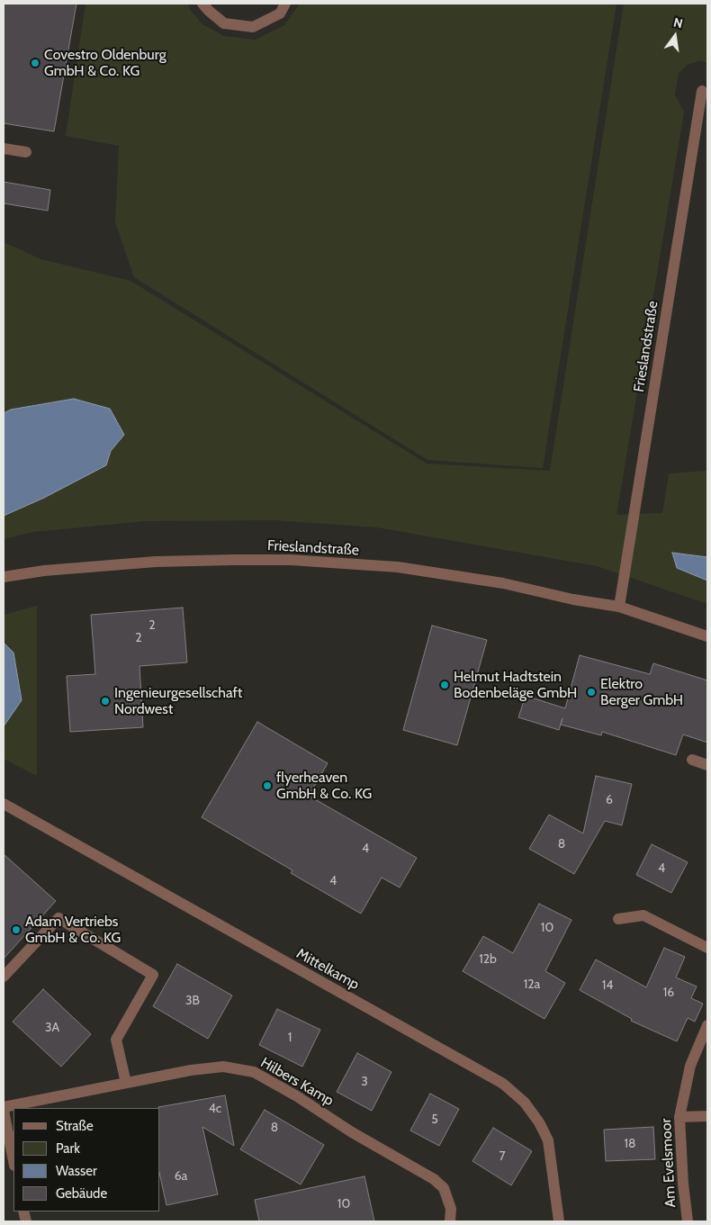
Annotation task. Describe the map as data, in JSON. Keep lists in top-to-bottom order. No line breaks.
{"streets":{"street":["Frieslandstraße","Mittelkamp","Hilbers Kamp","Am Evelsmoor"]},"places":["Covestro Oldenburg GmbH & Co. KG","Helmut Hadtstein Bodenbeläge GmbH","Elektro Berger GmbH","Ingenieurgesellschaft Nordwest","flyerheaven GmbH & Co. KG","Adam Vertriebs GmbH & Co. KG"],"house_numbers":["2","2","6","8","4","4","4","10","12b","12a","14","16","3B","3A","1","3","4c","5","8","18","7","6a","10"],"legend":["Straße","Park","Wasser","Gebäude"],"north":"top"}
